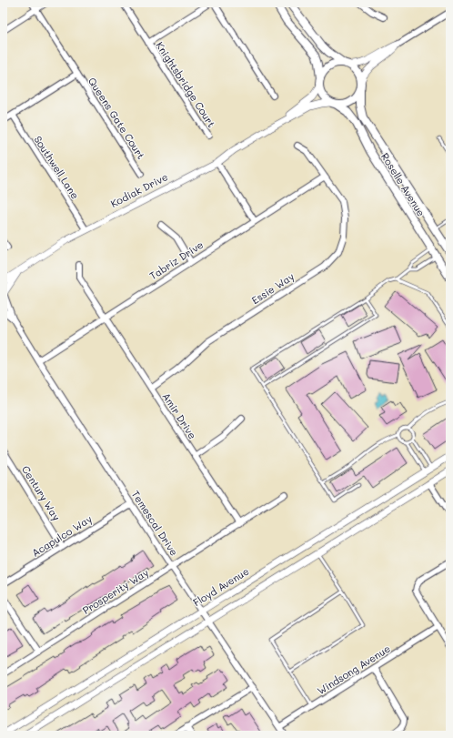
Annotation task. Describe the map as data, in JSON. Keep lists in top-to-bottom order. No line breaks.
{"streets":{"main road":["Roselle Avenue"],"street":["Knightsbridge Court","Queens Gate Court","Southwell Lane","Kodiak Drive","Tabriz Drive","Essie Way","Amir Drive","Century Way","Temescal Drive","Acapulco Way","Floyd Avenue","Prosperity Way","Windsong Avenue"]},"crossings":[["Southwell Lane","Kodiak Drive"],["Roselle Avenue","Kodiak Drive"],["Kodiak Drive","Temescal Drive"],["Tabriz Drive","Essie Way"],["Tabriz Drive","Amir Drive"],["Tabriz Drive","Temescal Drive"],["Essie Way","Amir Drive"],["Amir Drive","Prosperity Way"],["Century Way","Acapulco Way"],["Temescal Drive","Acapulco Way"],["Temescal Drive","Floyd Avenue"],["Temescal Drive","Prosperity Way"],["Temescal Drive","Windsong Avenue"]]}
